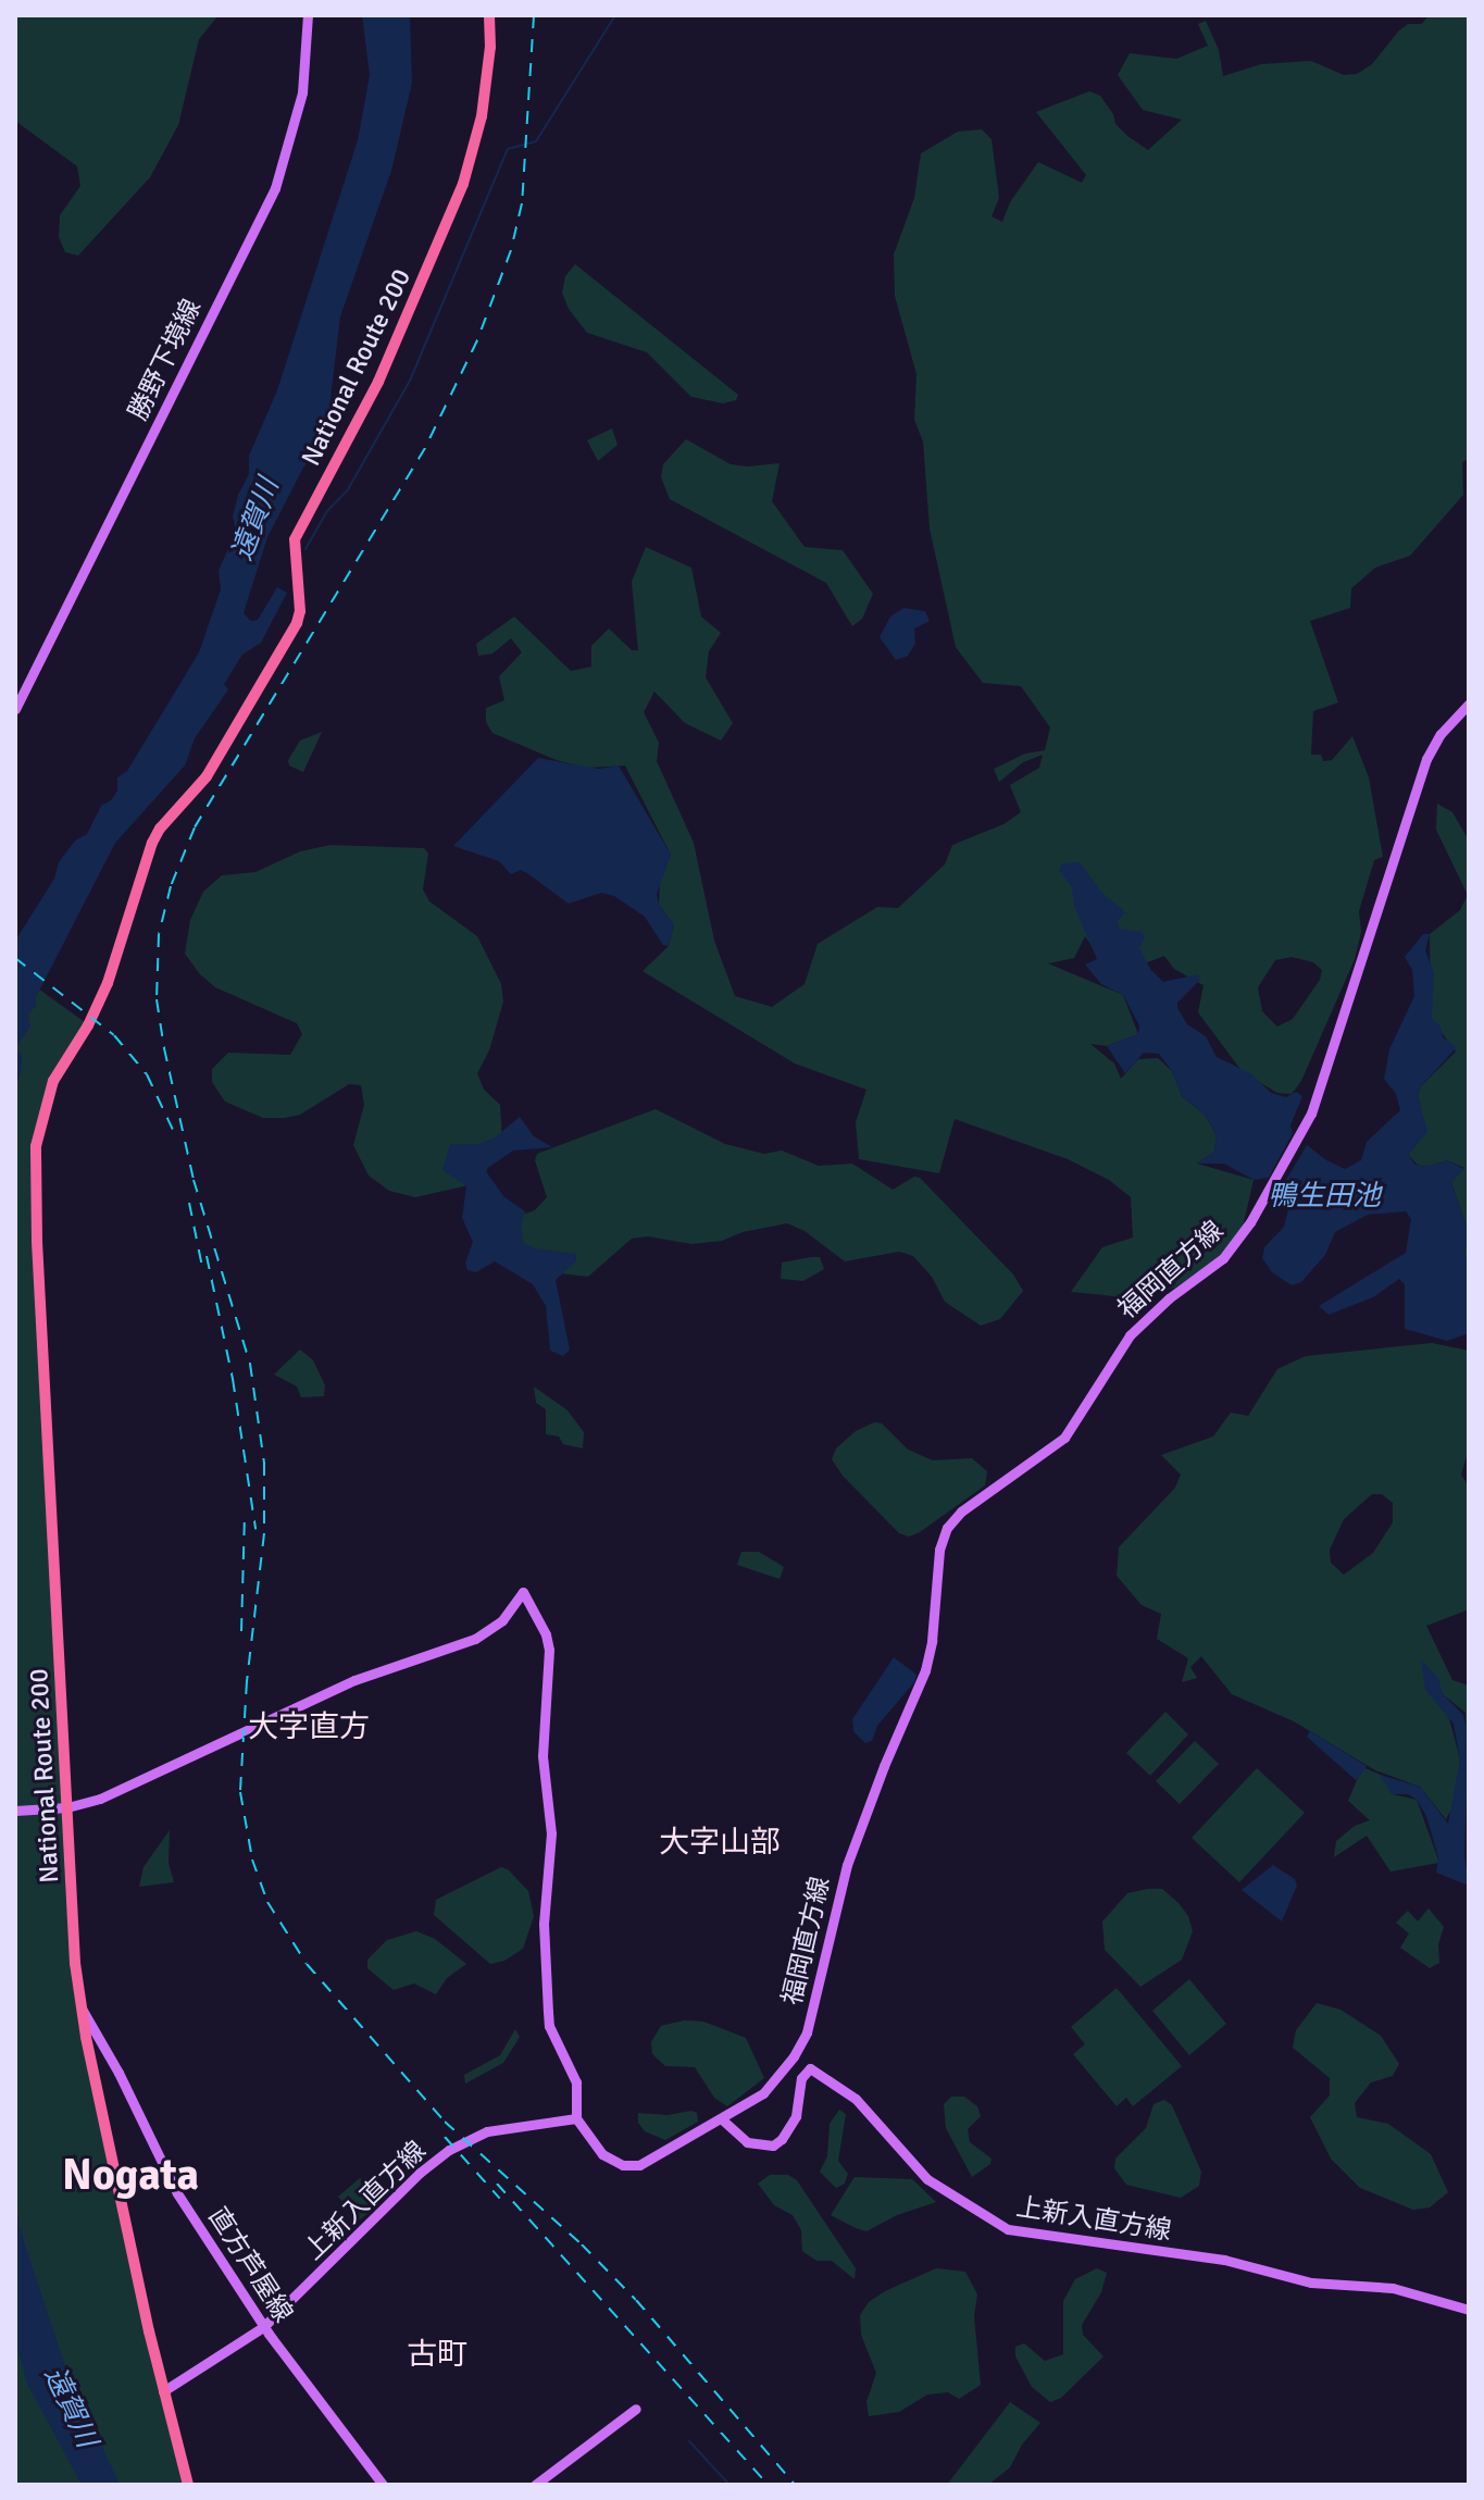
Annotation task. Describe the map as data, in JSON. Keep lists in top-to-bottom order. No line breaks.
{"streets":{"highway":["National Route 200"],"main road":["勝野下境線","福岡直方線","上新入直方線","直方芦屋線"]},"crossings":[["National Route 200","上新入直方線"],["National Route 200","直方芦屋線"],["福岡直方線","上新入直方線"],["上新入直方線","直方芦屋線"]],"districts":["大字直方","大字山部","Nogata","古町"],"water":["遠賀川","鴨生田池"]}
